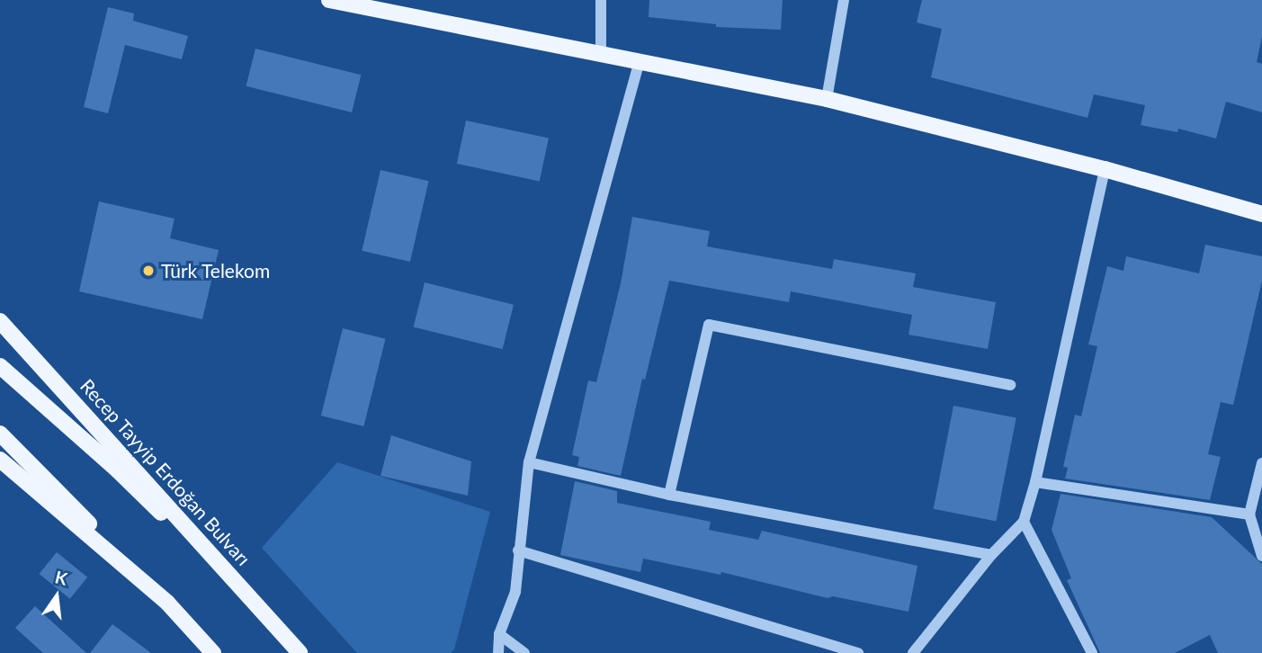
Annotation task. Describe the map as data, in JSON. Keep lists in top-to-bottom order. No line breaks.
{"streets":{"main road":["Recep Tayyip Erdoğan Bulvarı"]},"places":["Türk Telekom"],"north":"top"}
